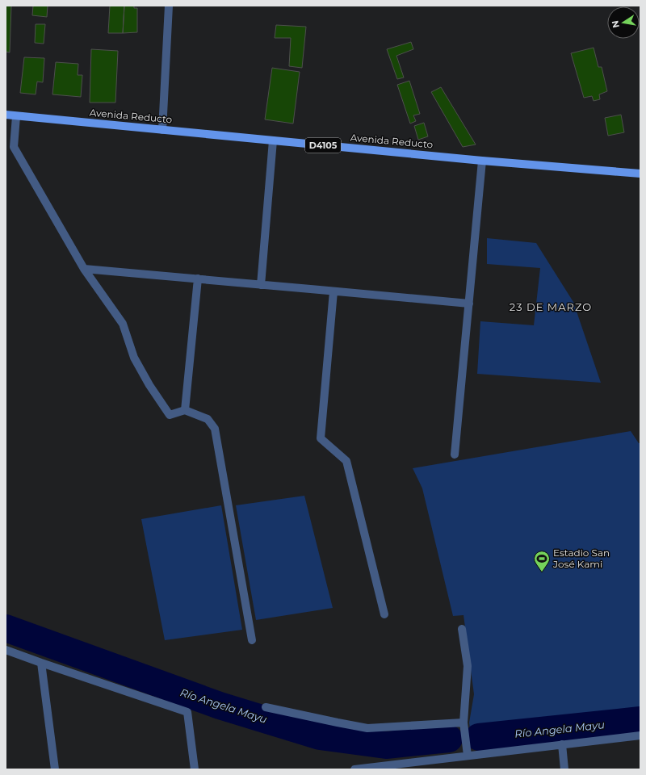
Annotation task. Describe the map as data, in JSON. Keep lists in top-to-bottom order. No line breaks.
{"streets":{"main road":["Avenida Reducto","D4105"]},"districts":["23 DE MARZO"],"water":["Río Angela Mayu"],"places":{"sports":["Estadio San José Kami"]},"north":"left"}
